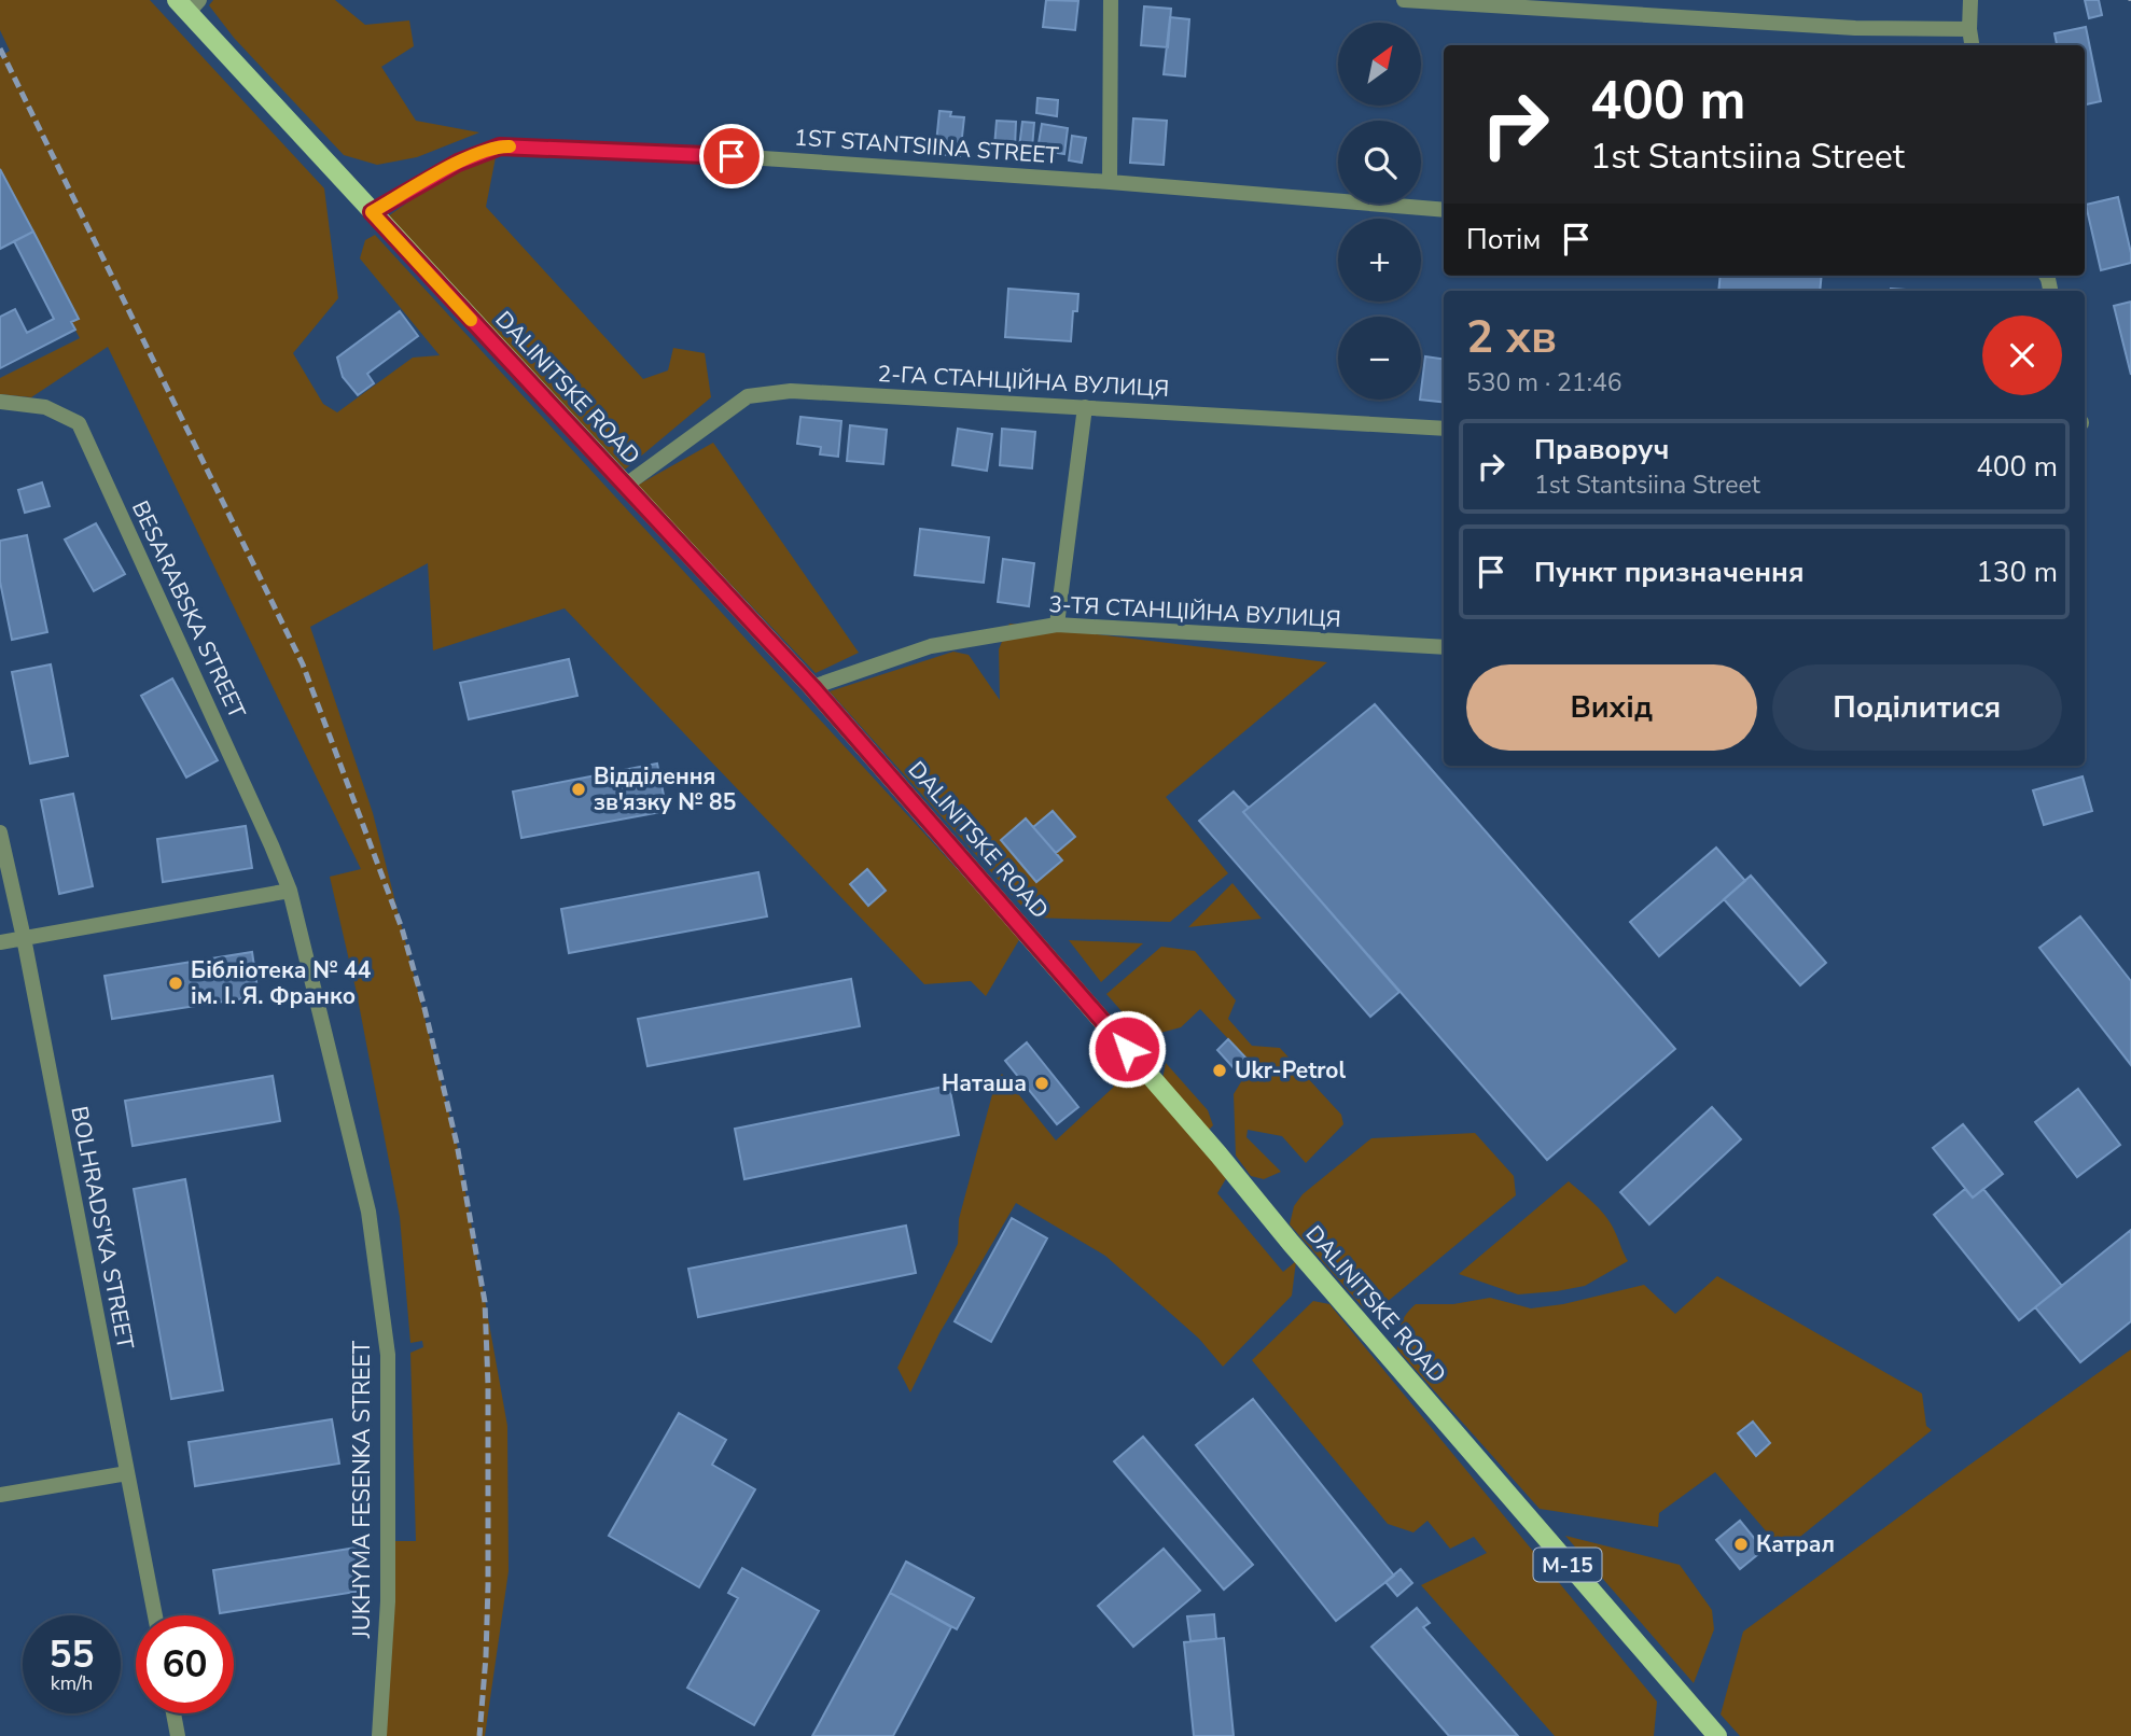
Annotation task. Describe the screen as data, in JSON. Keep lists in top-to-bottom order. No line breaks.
{"streets":{"main road":["DALINITSKE ROAD","М-15"],"street":["1ST STANTSIINA STREET","2-ГА СТАНЦІЙНА ВУЛИЦЯ","BESARABSKA STREET","3-ТЯ СТАНЦІЙНА ВУЛИЦЯ","BOLHRADS'KA STREET","JUKHYMA FESENKA STREET"]},"crossings":[["1ST STANTSIINA STREET","DALINITSKE ROAD"],["2-ГА СТАНЦІЙНА ВУЛИЦЯ","DALINITSKE ROAD"],["DALINITSKE ROAD","3-ТЯ СТАНЦІЙНА ВУЛИЦЯ"],["BESARABSKA STREET","JUKHYMA FESENKA STREET"]],"places":["Відділення зв'язку № 85","Бібліотека № 44 ім. І. Я. Франко","Ukr-Petrol","Наташа","Катрал"],"north":"top right","page":{"map_buttons":["+","−"],"turn":["400 m","1st Stantsiina Street"],"then":"Потім","heading":["2 хв","530 m · 21:46"],"list":[{"name":"Праворуч","note":"1st Stantsiina Street","value":"400 m"},{"name":"Пункт призначення","value":"130 m"}],"buttons":["Вихід","Поділитися"],"speed":"55 km/h","limit":"60"}}
